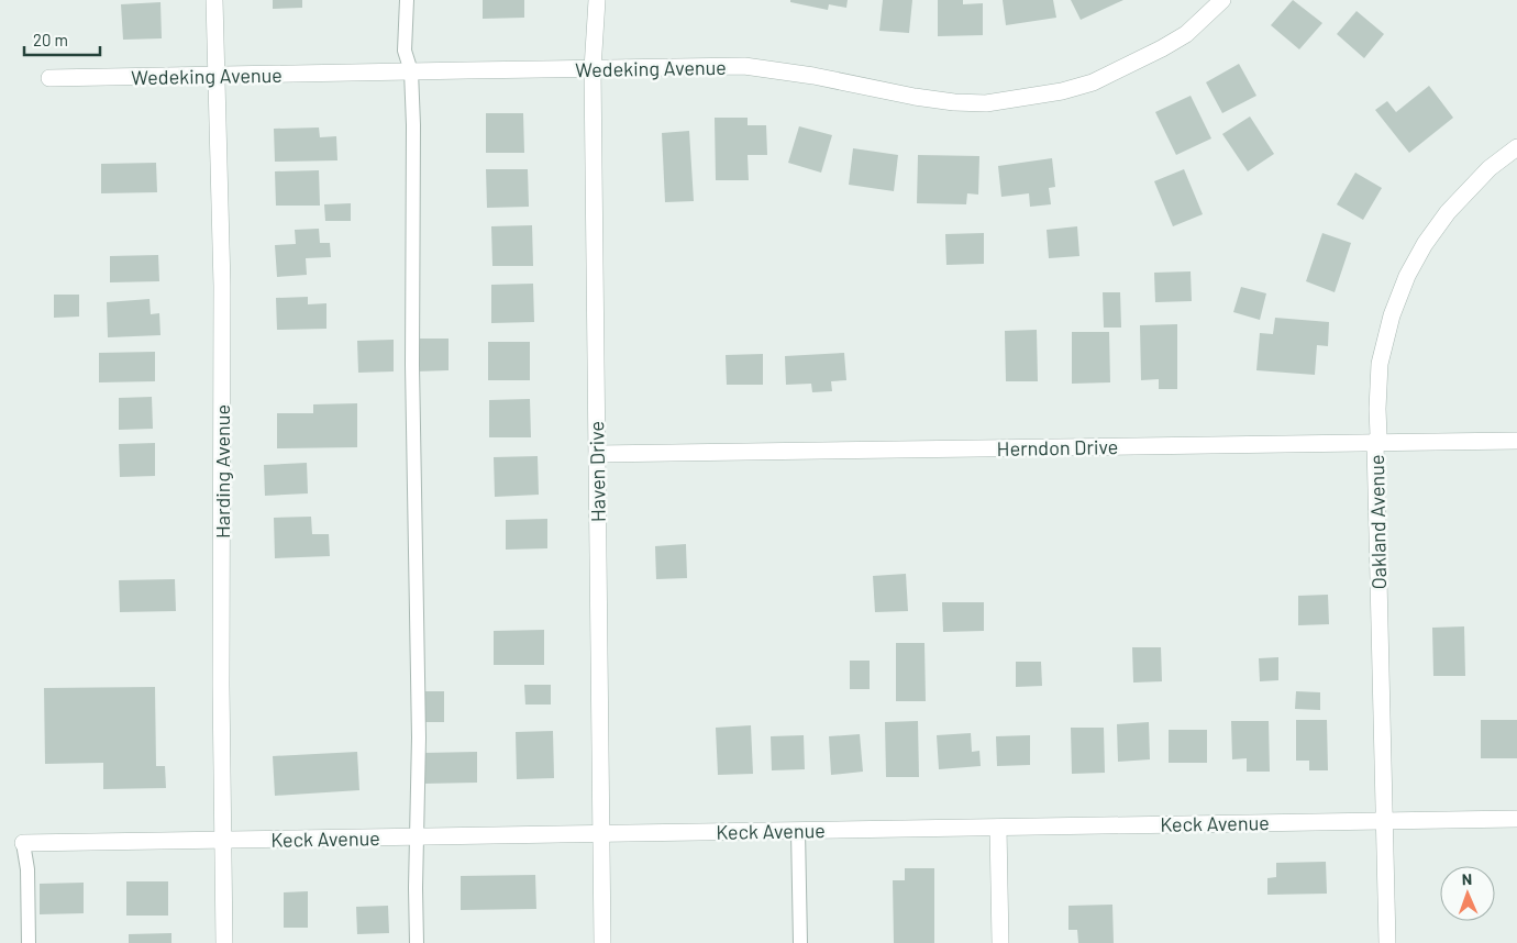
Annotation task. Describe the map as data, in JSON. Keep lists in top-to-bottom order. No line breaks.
{"streets":{"street":["Wedeking Avenue","Herndon Drive","Harding Avenue","Haven Drive","Oakland Avenue","Keck Avenue"]},"crossings":[["Wedeking Avenue","Harding Avenue"],["Wedeking Avenue","Haven Drive"],["Herndon Drive","Haven Drive"],["Herndon Drive","Oakland Avenue"],["Harding Avenue","Keck Avenue"],["Haven Drive","Keck Avenue"],["Oakland Avenue","Keck Avenue"]],"scale_bar":"20 m","north":"top"}
